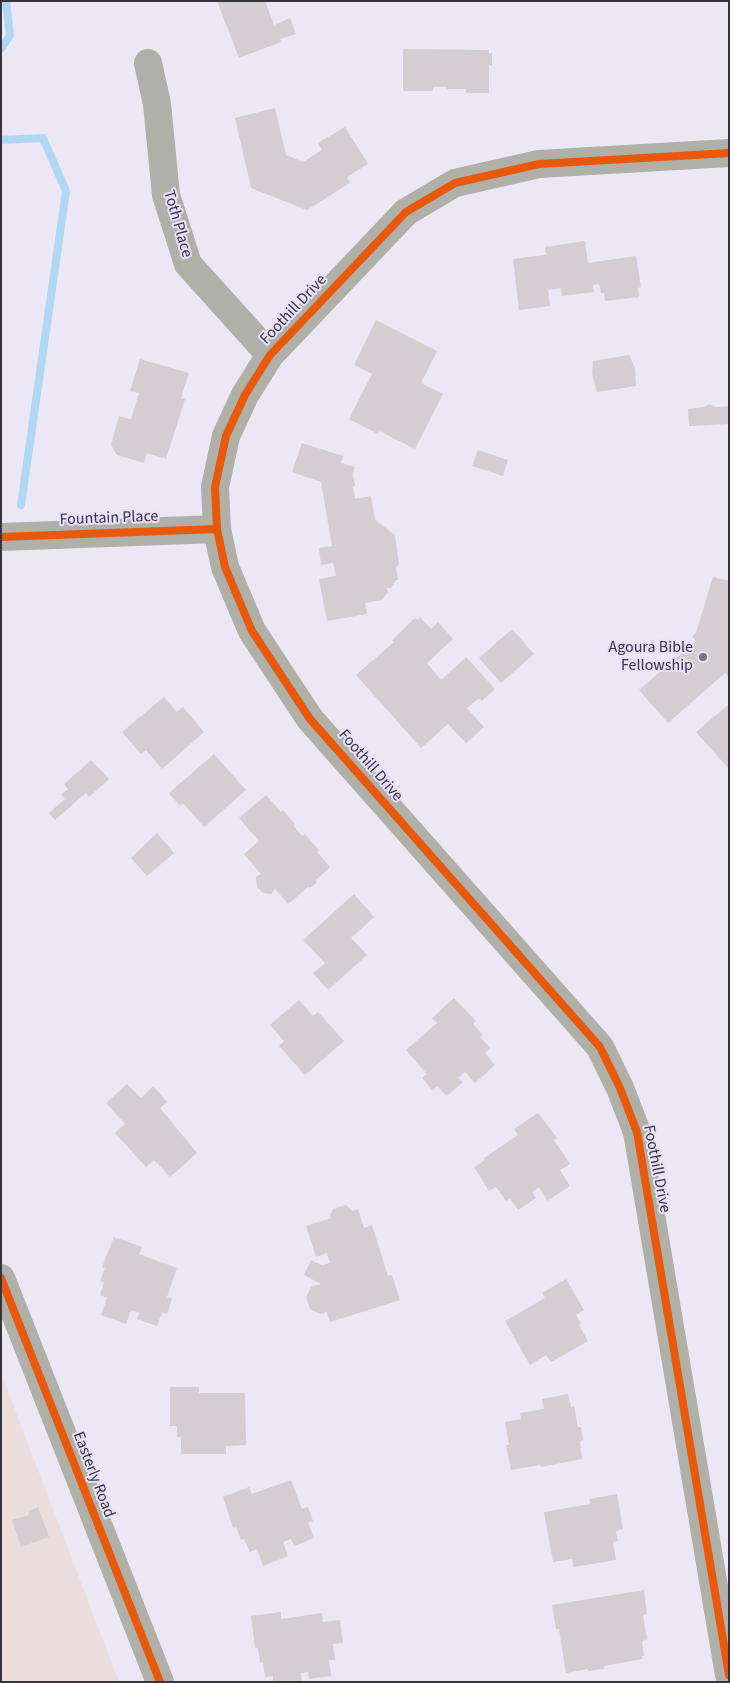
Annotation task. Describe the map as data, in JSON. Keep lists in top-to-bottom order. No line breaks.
{"streets":{"street":["Toth Place","Foothill Drive","Fountain Place","Easterly Road"]},"crossings":[["Toth Place","Foothill Drive"],["Foothill Drive","Fountain Place"]],"places":["Agoura Bible Fellowship"]}
